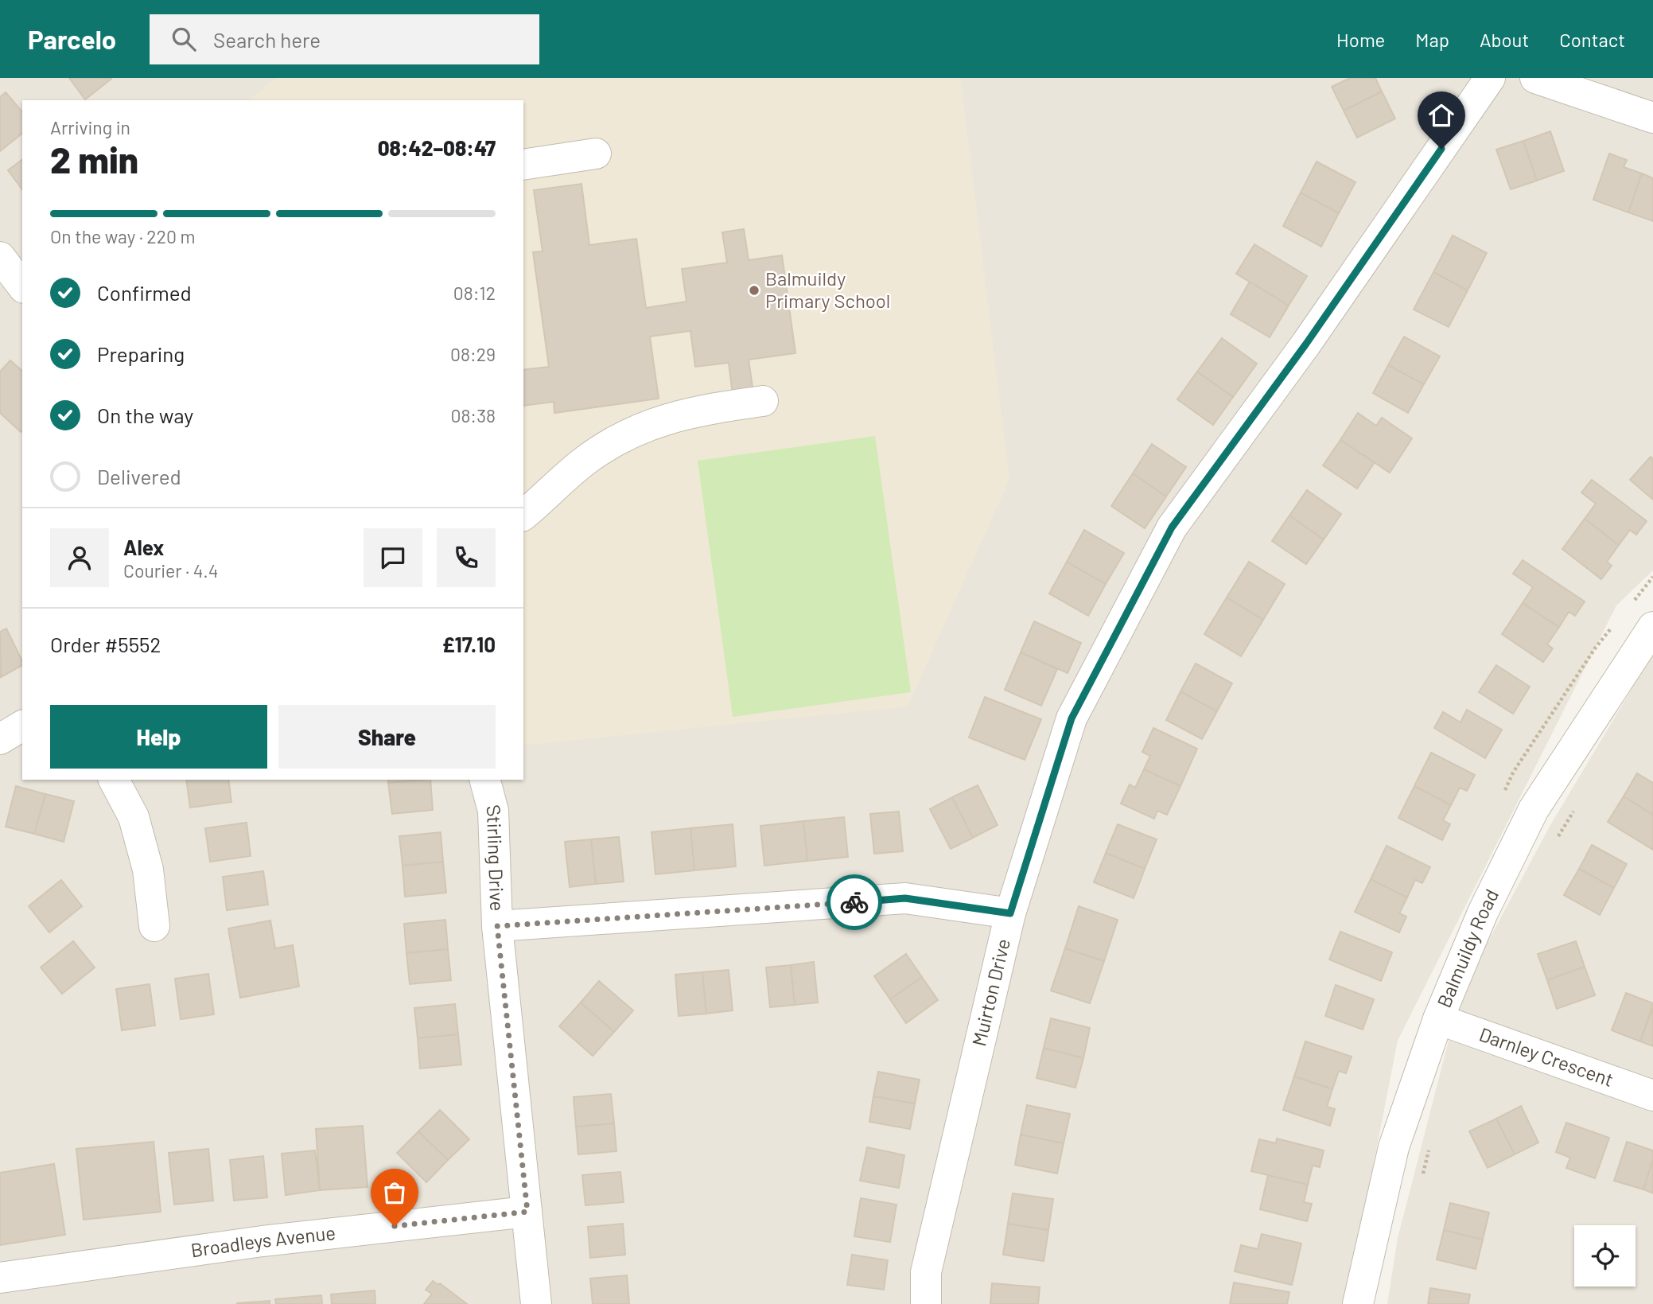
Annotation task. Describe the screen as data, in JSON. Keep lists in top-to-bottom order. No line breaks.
{"streets":{"street":["Stirling Drive","Balmuildy Road","Muirton Drive","Darnley Crescent","Broadleys Avenue"]},"crossings":[["Stirling Drive","Broadleys Avenue"],["Balmuildy Road","Darnley Crescent"]],"places":["Balmuildy Primary School"],"page":{"header":"Parcelo","search":"Search here","nav":["Home","Map","About","Contact"],"heading":["2 min","Arriving in","08:42–08:47"],"panel":["Alex","Courier · 4.4","Order #5552","£17.10"],"bar":"On the way · 220 m","list":[["Confirmed","08:12"],["Preparing","08:29"],["On the way","08:38"],"Delivered"],"buttons":["Help","Share"]}}
